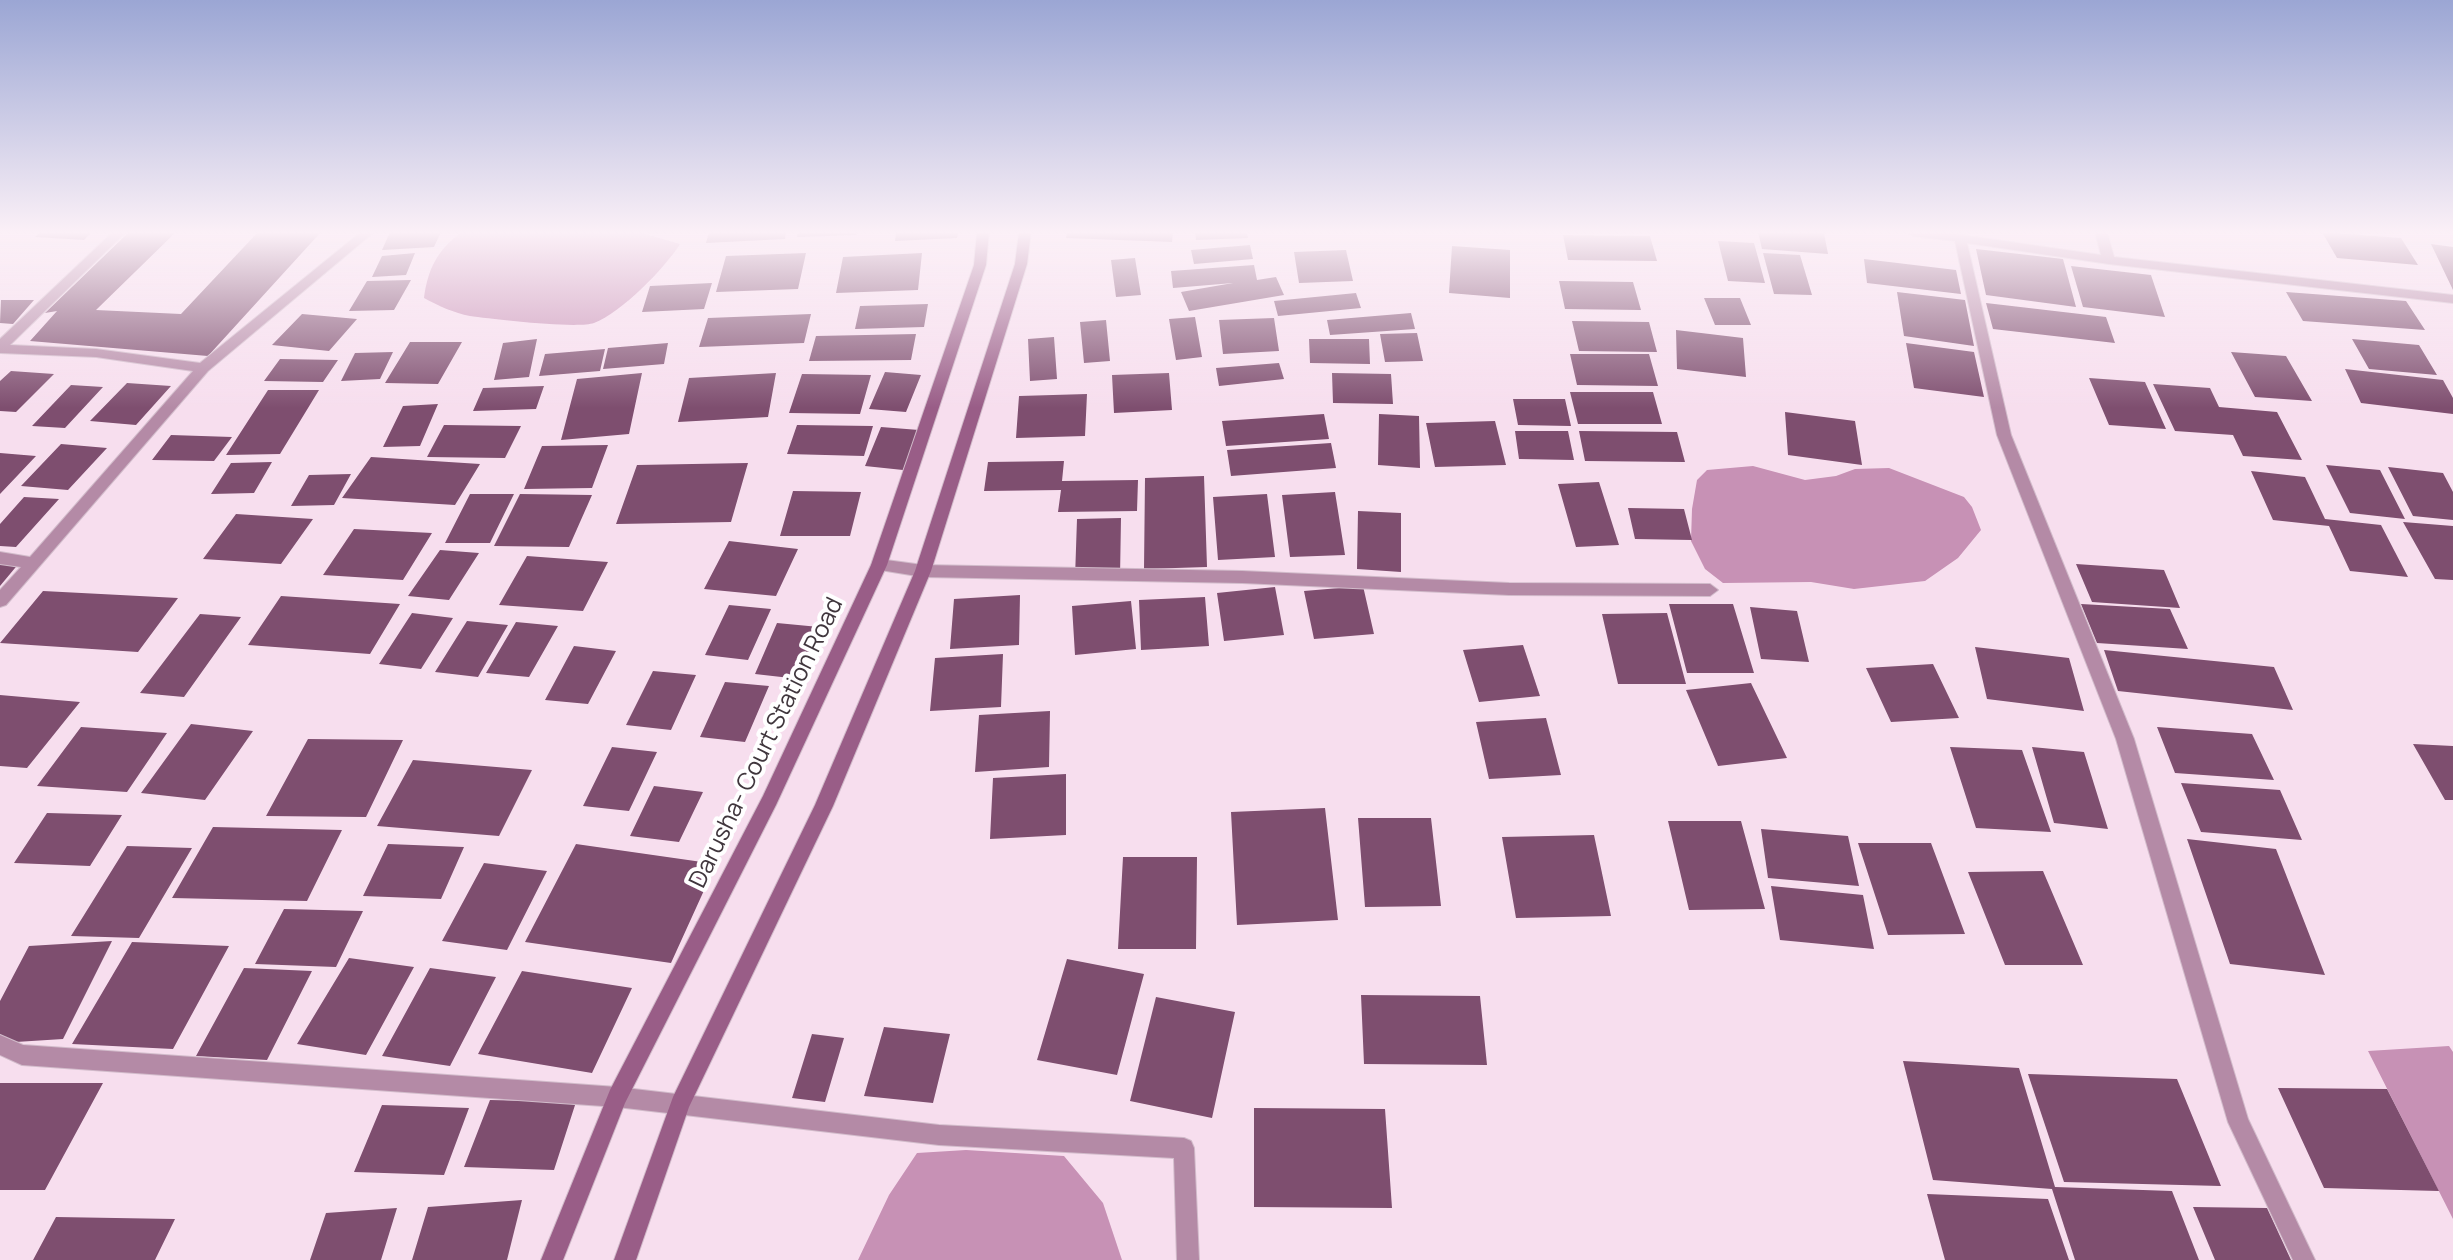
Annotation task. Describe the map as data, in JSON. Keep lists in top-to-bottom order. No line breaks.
{"streets":{"street":["Darusha- Court Station Road"]}}
